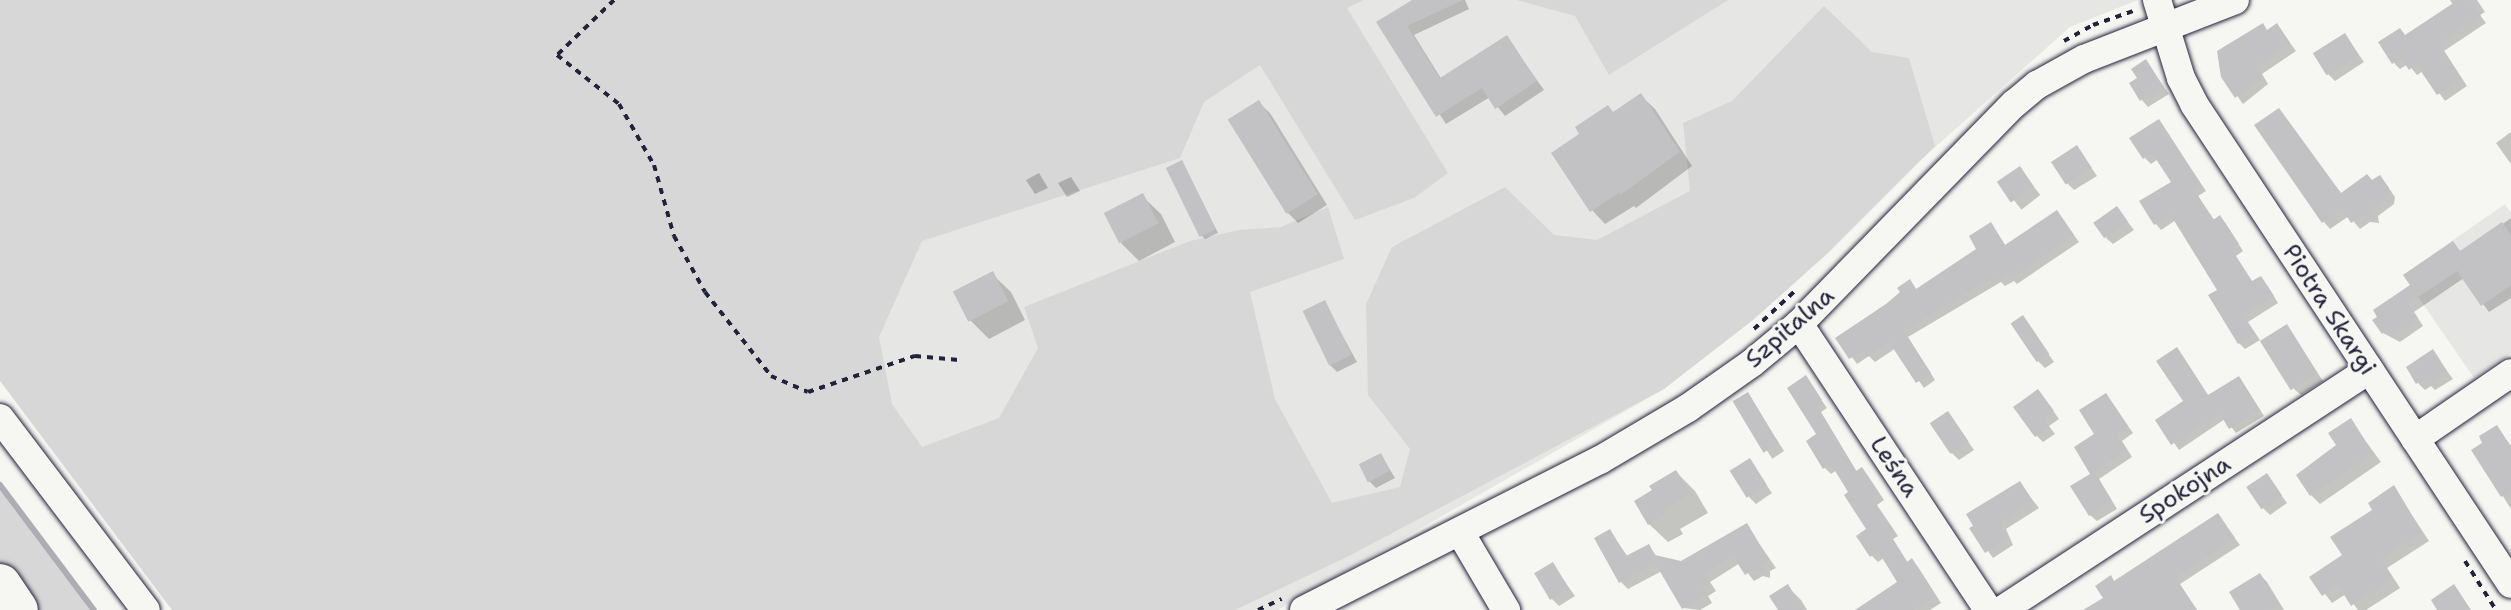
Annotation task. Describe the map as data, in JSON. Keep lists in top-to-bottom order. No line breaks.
{"streets":{"street":["Piotra Skargi","Szpitalna","Leśna","Spokojna"]},"crossings":[["Piotra Skargi","Szpitalna"],["Piotra Skargi","Spokojna"],["Szpitalna","Leśna"]]}
